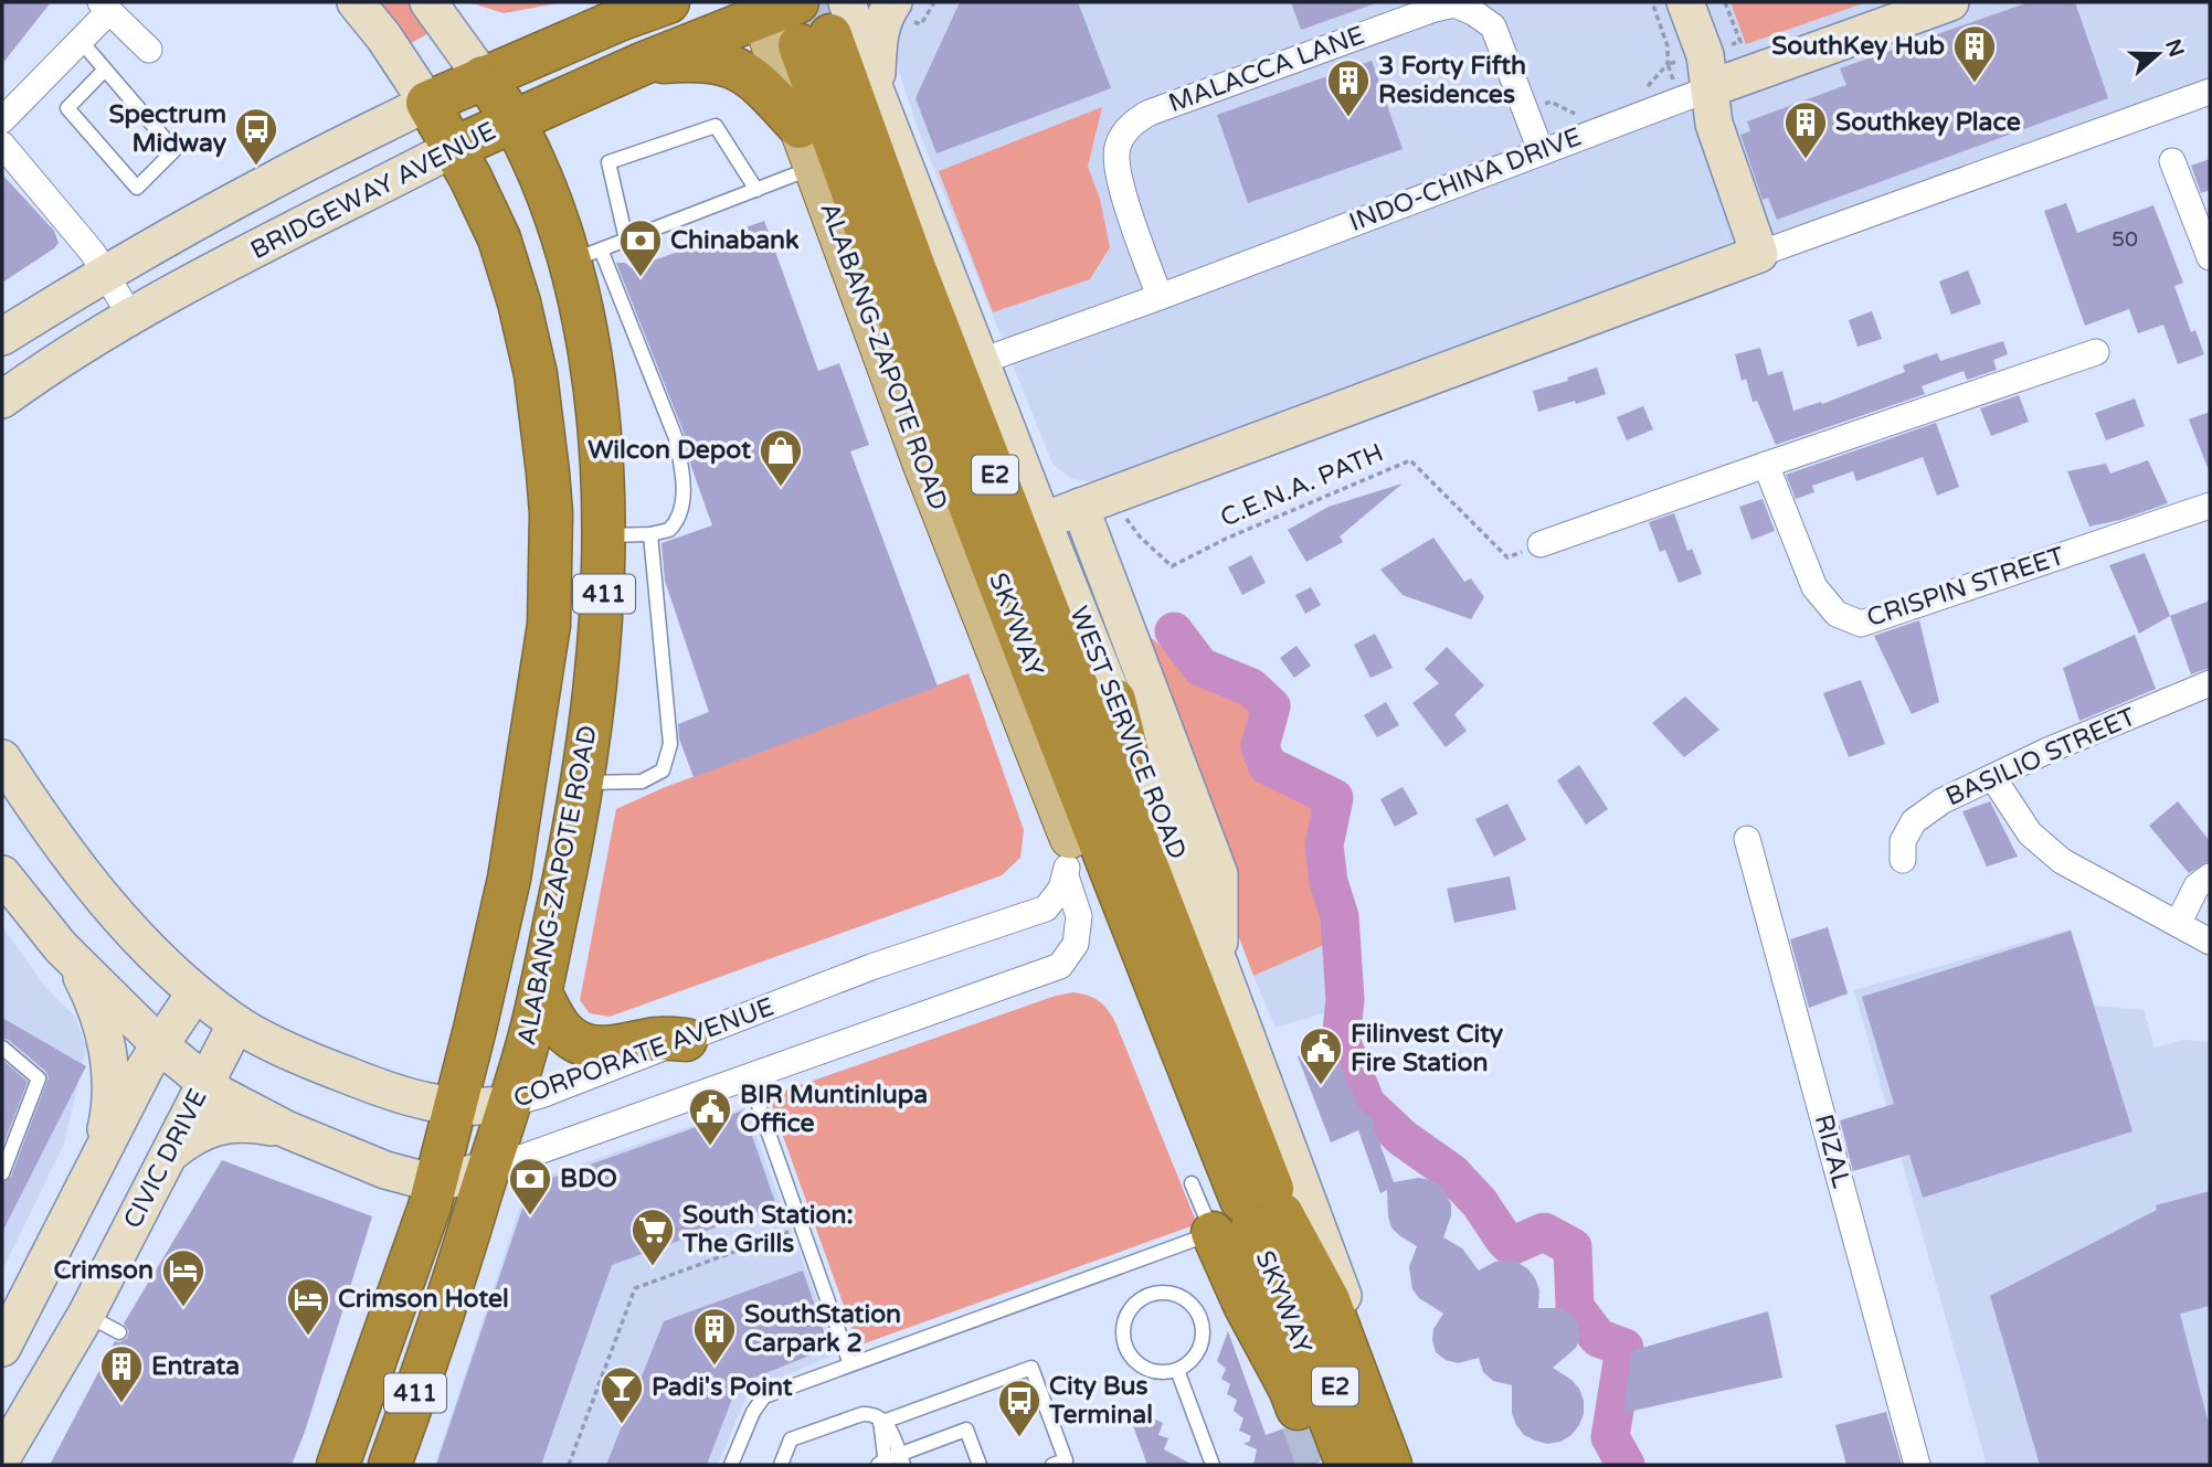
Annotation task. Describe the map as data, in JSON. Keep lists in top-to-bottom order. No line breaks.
{"streets":{"highway":["BRIDGEWAY AVENUE","ALABANG-ZAPOTE ROAD","E2","411","SKYWAY"],"main road":["INDO-CHINA DRIVE","WEST SERVICE ROAD","CORPORATE AVENUE","CIVIC DRIVE"],"street":["MALACCA LANE","CRISPIN STREET","BASILIO STREET","RIZAL"],"path":["C.E.N.A. PATH"]},"crossings":[["MALACCA LANE","INDO-CHINA DRIVE"],["INDO-CHINA DRIVE","WEST SERVICE ROAD"],["BRIDGEWAY AVENUE","ALABANG-ZAPOTE ROAD"],["ALABANG-ZAPOTE ROAD","E2"],["ALABANG-ZAPOTE ROAD","CORPORATE AVENUE"],["E2","SKYWAY"],["E2","CORPORATE AVENUE"],["SKYWAY","WEST SERVICE ROAD"],["CORPORATE AVENUE","CIVIC DRIVE"]],"places":{"building":["SouthKey Hub","3 Forty Fifth Residences","Southkey Place","SouthStation Carpark 2","Entrata"],"bus stop":["Spectrum Midway","City Bus Terminal"],"bank":["Chinabank","BDO"],"shop":["Wilcon Depot"],"public building":["Filinvest City Fire Station","BIR Muntinlupa Office"],"supermarket":["South Station: The Grills"],"hotel":["Crimson","Crimson Hotel"],"bar":["Padi's Point"]},"house_numbers":["50"],"north":"right"}
